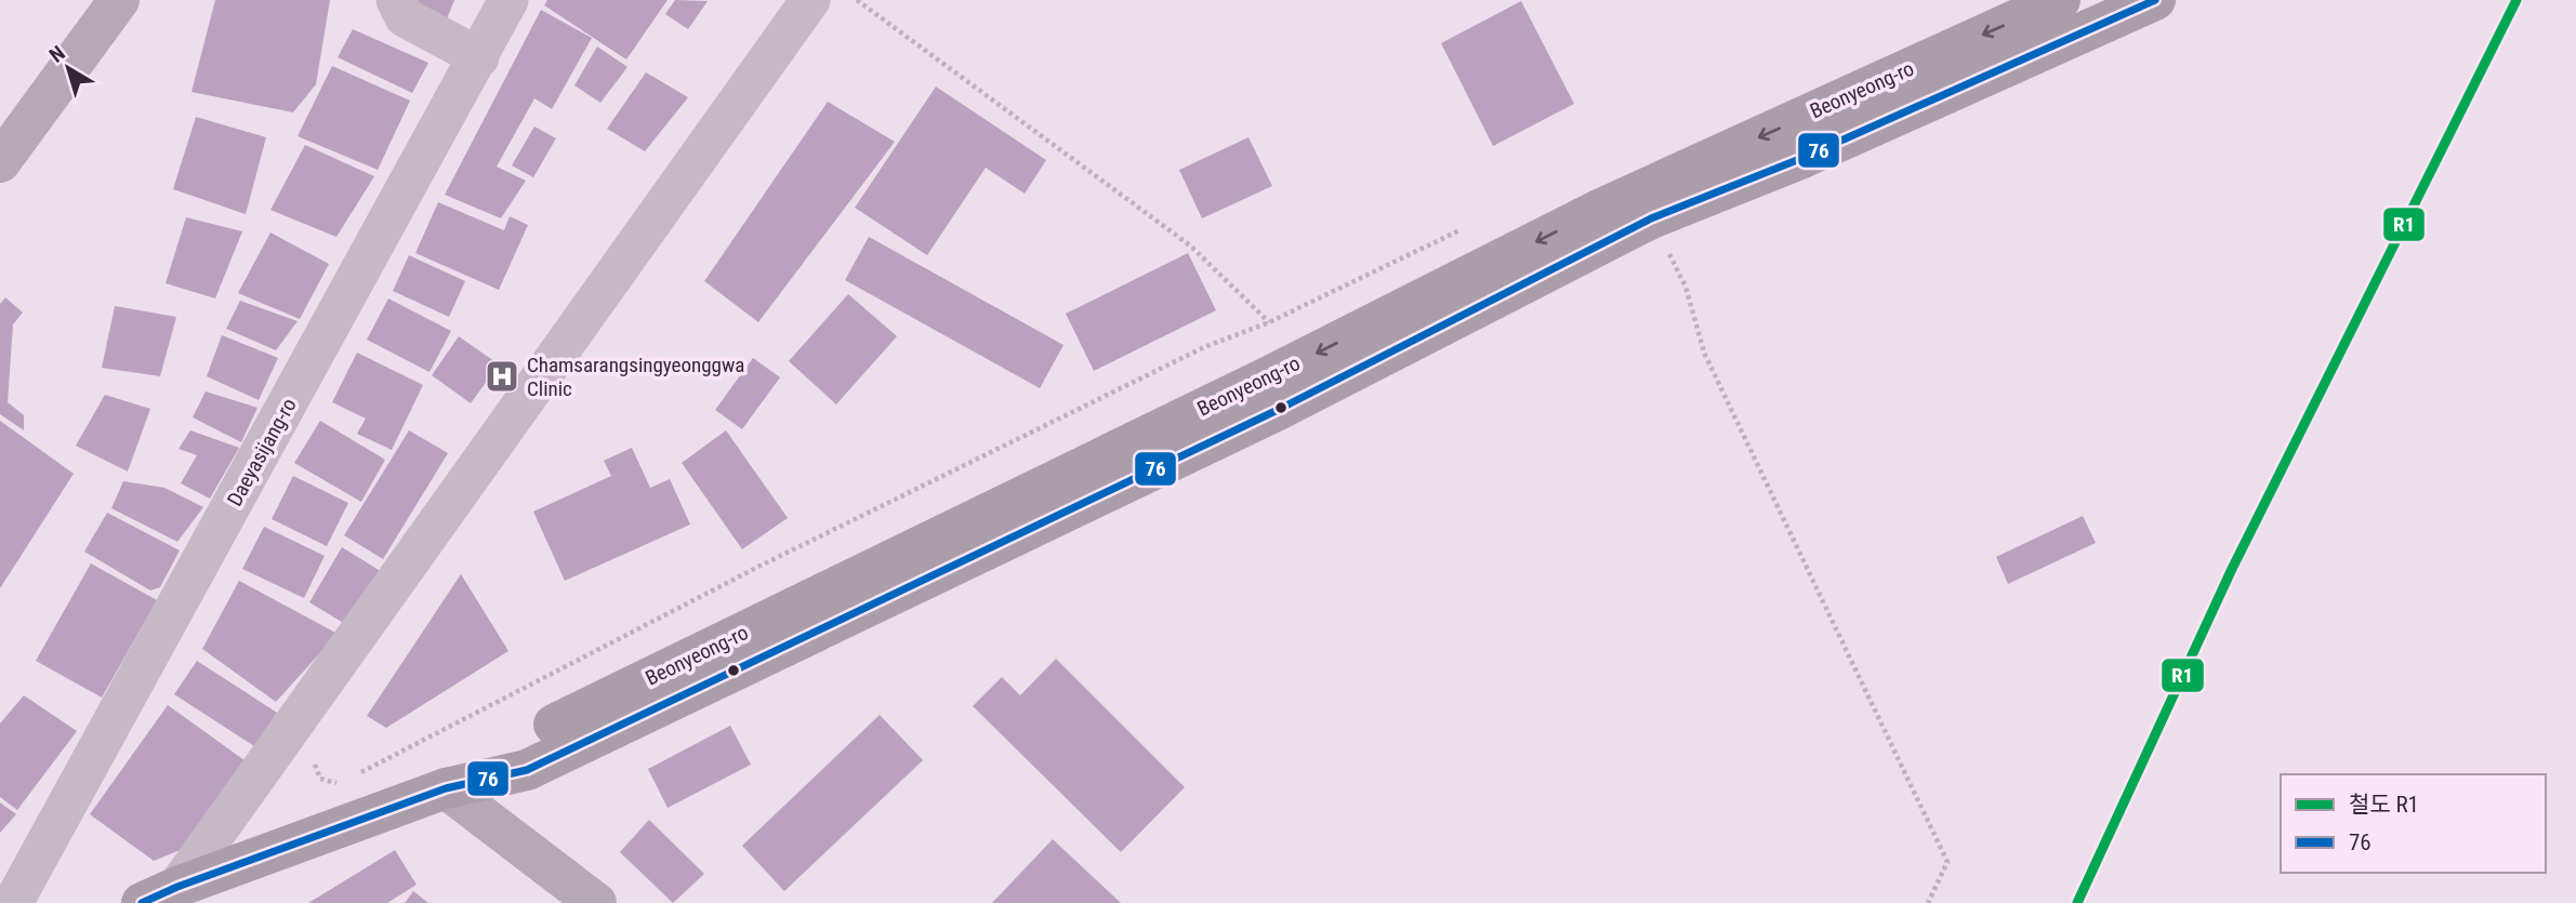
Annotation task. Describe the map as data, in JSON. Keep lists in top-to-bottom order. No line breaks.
{"streets":{"main road":["Beonyeong-ro"],"street":["Daeyasijang-ro"]},"places":{"hospital":["Chamsarangsingyeonggwa Clinic"]},"lines":["rail line R1","transit line 76"],"legend":["철도 R1","76"],"north":"top left"}
